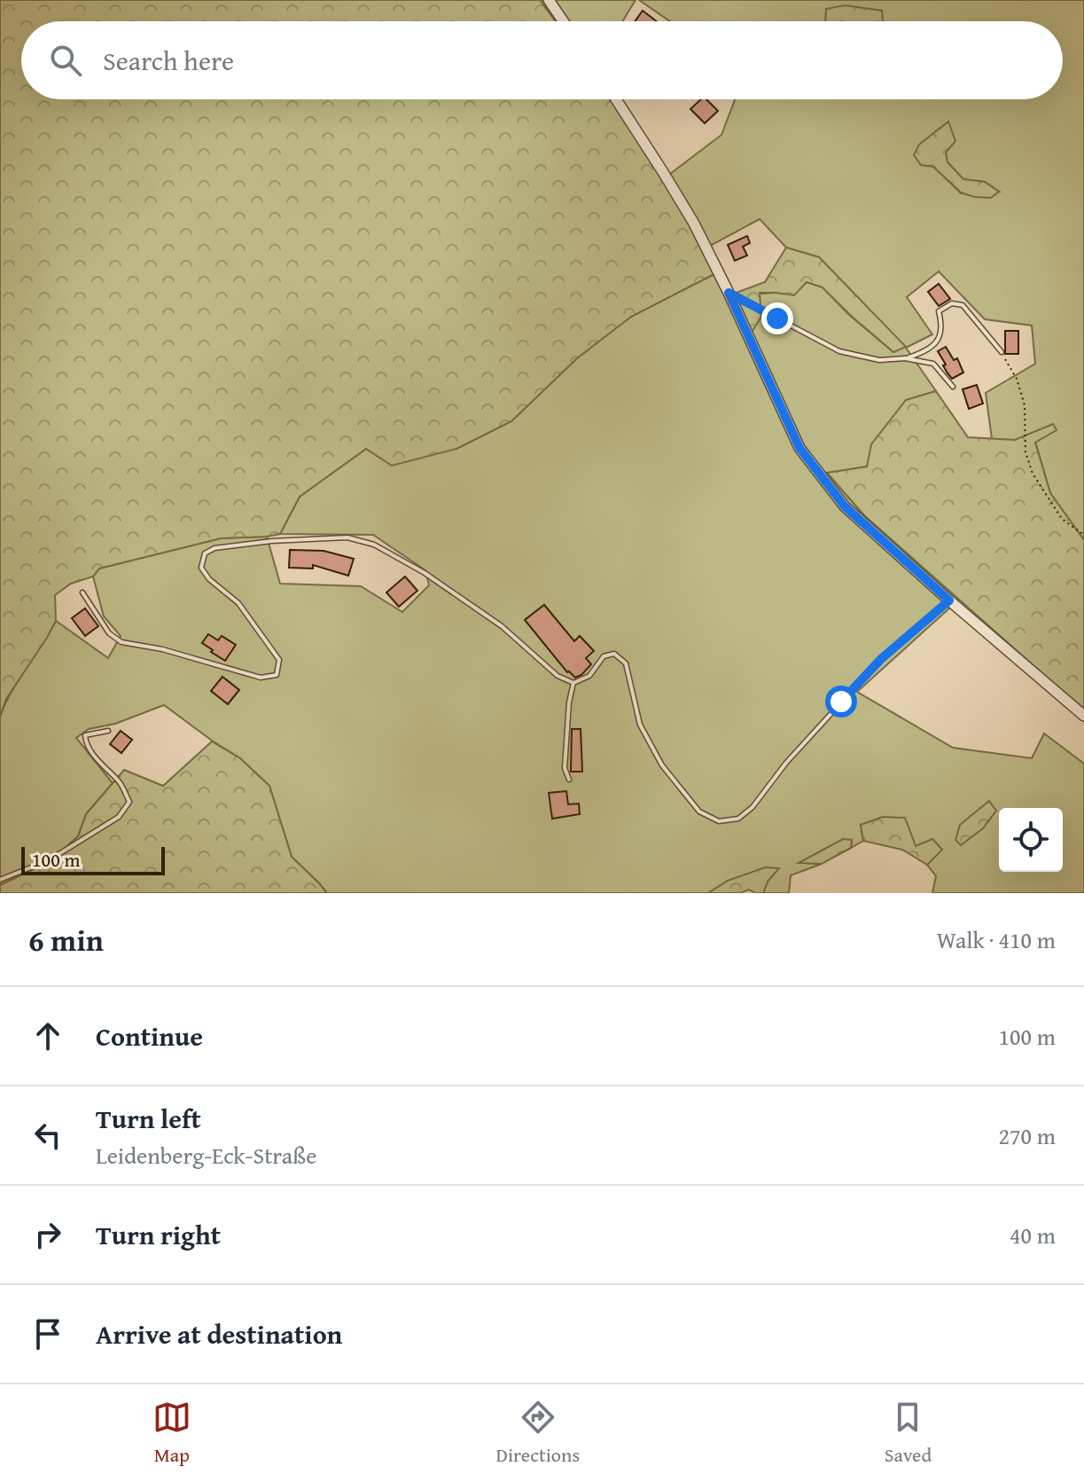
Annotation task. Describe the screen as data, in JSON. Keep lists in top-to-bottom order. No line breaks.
{"scale_bar":"100 m","page":{"search":"Search here","scale":"100 m","heading":["6 min","Walk · 410 m"],"list":[["Continue","100 m"],["Turn left","Leidenberg-Eck-Straße","270 m"],["Turn right","40 m"],"Arrive at destination"],"nav":["Map","Directions","Saved"]}}
